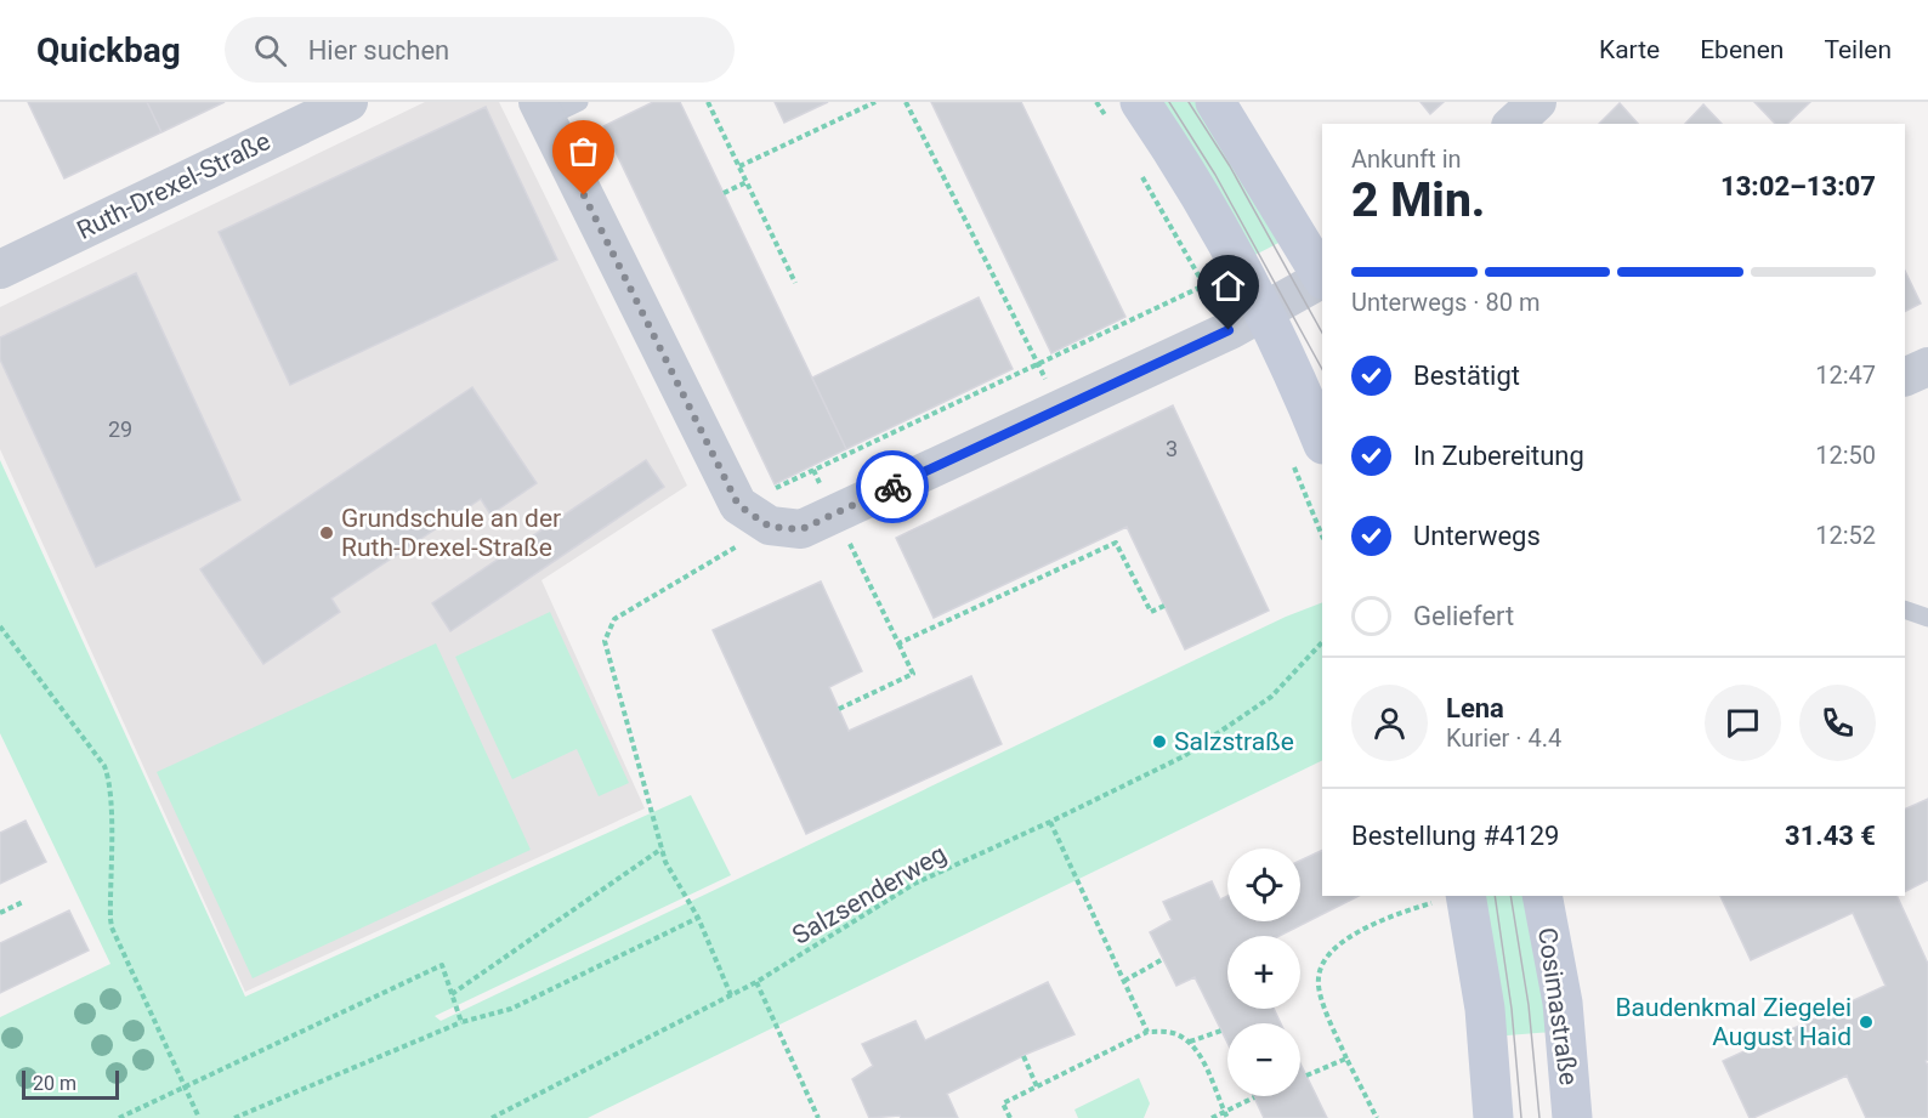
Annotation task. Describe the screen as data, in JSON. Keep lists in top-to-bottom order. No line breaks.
{"streets":{"main road":["Cosimastraße"],"street":["Ruth-Drexel-Straße"],"path":["Salzsenderweg"]},"places":["Grundschule an der Ruth-Drexel-Straße","Salzstraße","Baudenkmal Ziegelei August Haid"],"house_numbers":["29","3"],"scale_bar":"20 m","page":{"header":"Quickbag","search":"Hier suchen","nav":["Karte","Ebenen","Teilen"],"heading":["2 Min.","Ankunft in","13:02–13:07"],"panel":["Lena","Kurier · 4.4","Bestellung #4129","31.43 €"],"bar":"Unterwegs · 80 m","list":[["Bestätigt","12:47"],["In Zubereitung","12:50"],["Unterwegs","12:52"],"Geliefert"],"map_buttons":["+","−"],"scale":"20 m"}}
